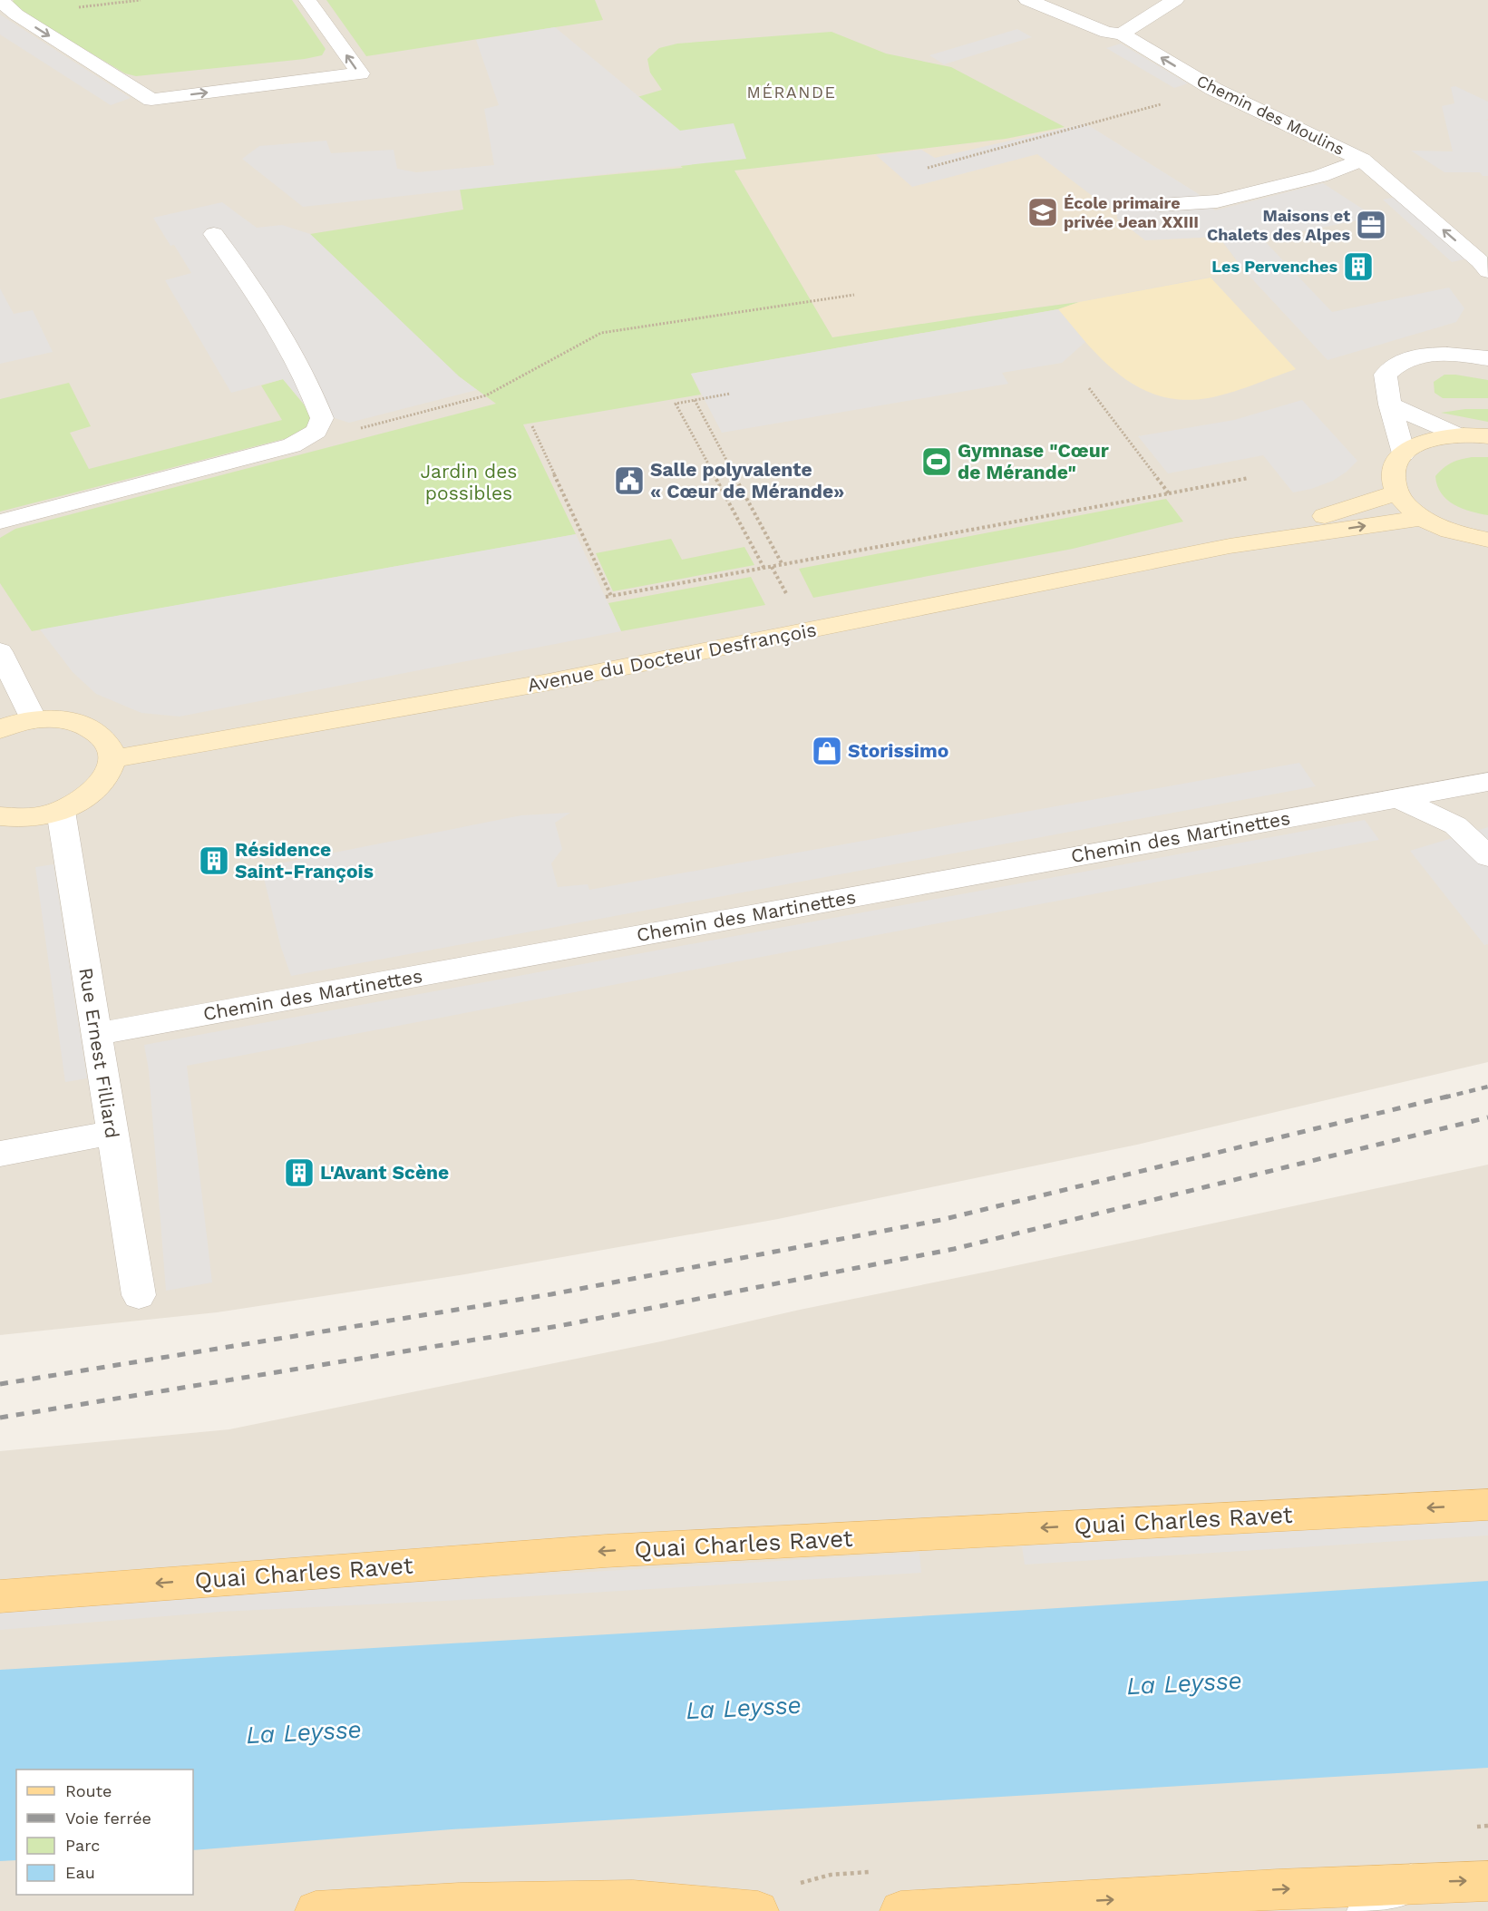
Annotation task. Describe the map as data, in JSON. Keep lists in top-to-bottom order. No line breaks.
{"streets":{"main road":["Avenue du Docteur Desfrançois","Quai Charles Ravet"],"street":["Chemin des Moulins","Chemin des Martinettes","Rue Ernest Filliard"]},"crossings":[["Chemin des Martinettes","Rue Ernest Filliard"]],"one_way":["Chemin des Moulins","Quai Charles Ravet"],"districts":["MÉRANDE"],"water":["La Leysse"],"parks":["Jardin des possibles"],"places":{"school or university":["École primaire privée Jean XXIII"],"office":["Maisons et Chalets des Alpes"],"building":["Les Pervenches","Résidence Saint-François","L'Avant Scène"],"sports":["Gymnase \"Cœur de Mérande\""],"public building":["Salle polyvalente « Cœur de Mérande»"],"shop":["Storissimo"]},"legend":["Route","Voie ferrée","Parc","Eau"]}
